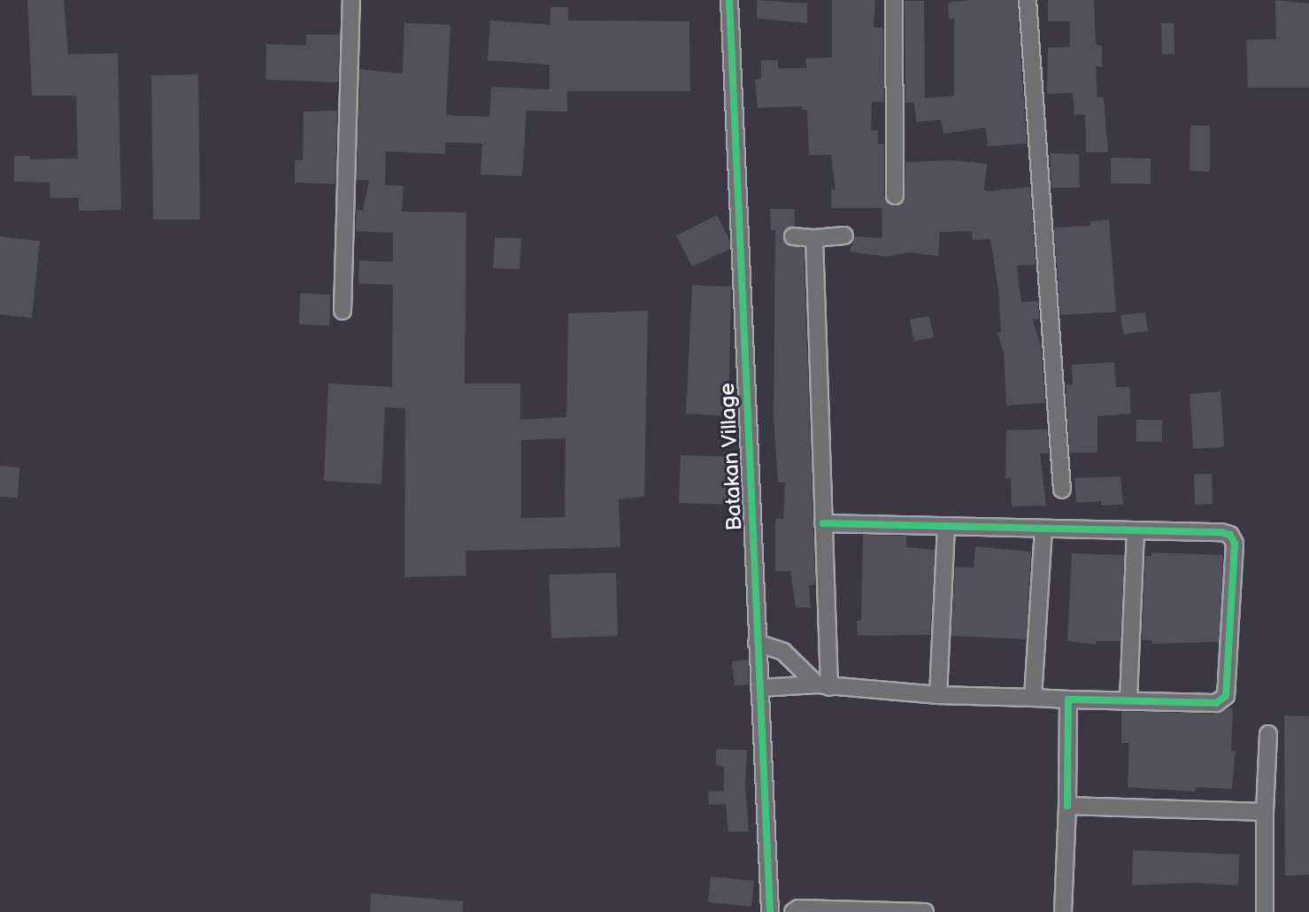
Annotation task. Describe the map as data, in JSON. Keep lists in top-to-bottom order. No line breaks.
{"streets":{"street":["Batakan Village"]}}
